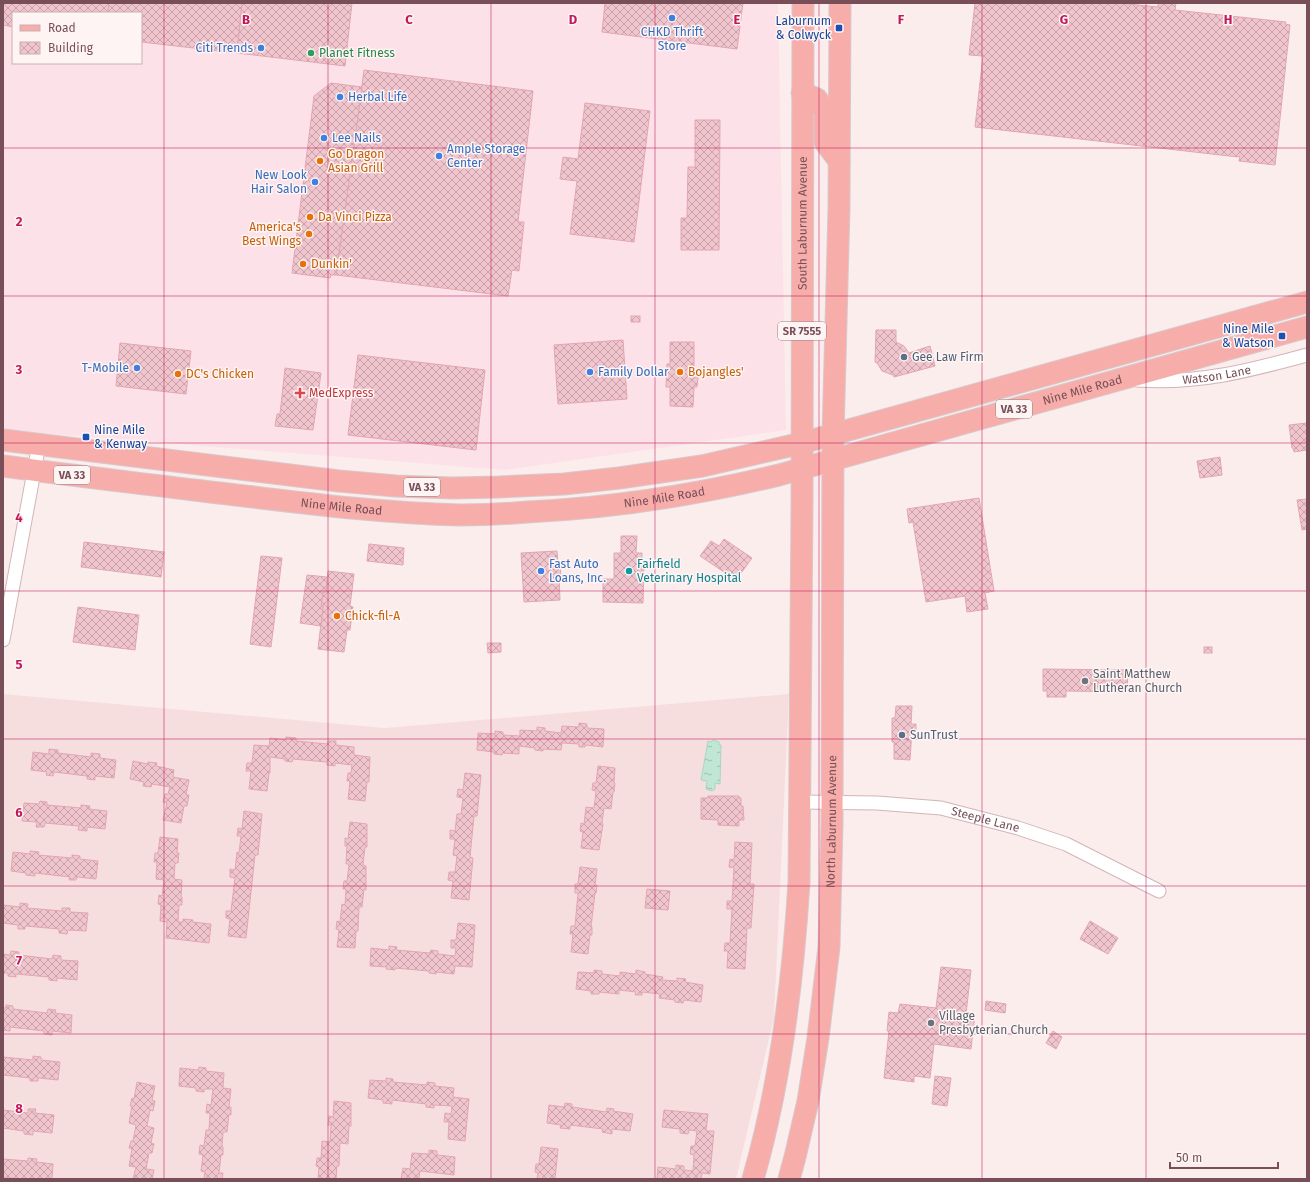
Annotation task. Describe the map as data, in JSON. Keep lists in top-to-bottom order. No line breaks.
{"streets":{"main road":["South Laburnum Avenue","SR 7555","Nine Mile Road","VA 33","North Laburnum Avenue"],"street":["Watson Lane","Steeple Lane"]},"crossings":[["South Laburnum Avenue","Nine Mile Road"],["Watson Lane","Nine Mile Road"],["Nine Mile Road","North Laburnum Avenue"],["Steeple Lane","North Laburnum Avenue"]],"places":{"other":["CHKD Thrift Store","Citi Trends","Planet Fitness","Herbal Life","Lee Nails","Ample Storage Center","Go Dragon Asian Grill","New Look Hair Salon","Da Vinci Pizza","America's Best Wings","Dunkin'","Gee Law Firm","T-Mobile","Family Dollar","Bojangles'","DC's Chicken","Fast Auto Loans, Inc.","Fairfield Veterinary Hospital","Chick-fil-A","Saint Matthew Lutheran Church","SunTrust","Village Presbyterian Church"],"transit":["Laburnum & Colwyck","Nine Mile & Watson","Nine Mile & Kenway"],"health":["MedExpress"]},"legend":["Road","Building"],"scale_bar":"50 m","grid":{"columns":["B","C","D","E","F","G","H"],"rows":["2","3","4","5","6","7","8"]}}
